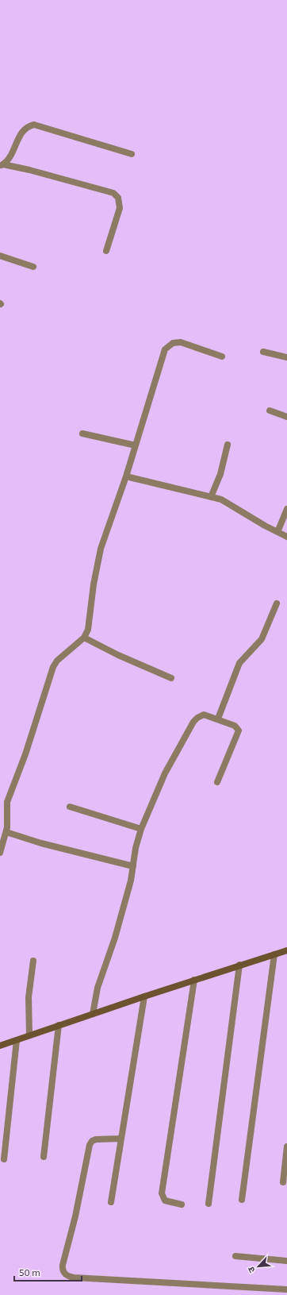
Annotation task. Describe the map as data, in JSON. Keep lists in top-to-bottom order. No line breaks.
{"scale_bar":"50 m","north":"bottom left"}
